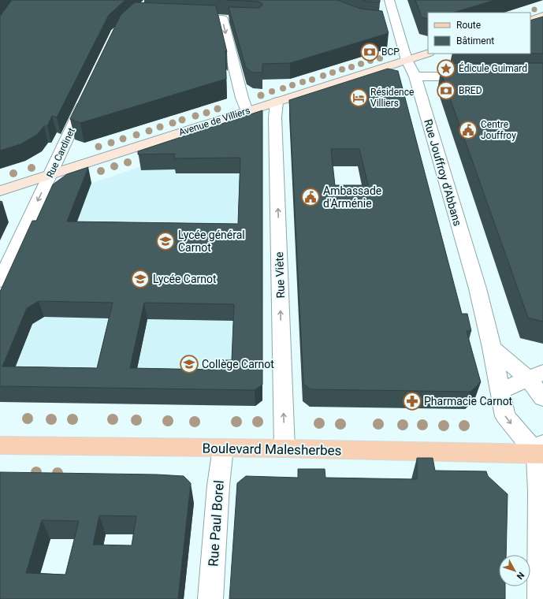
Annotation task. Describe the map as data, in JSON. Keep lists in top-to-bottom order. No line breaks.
{"streets":{"main road":["Avenue de Villiers","Boulevard Malesherbes"],"street":["Rue Cardinet","Rue Jouffroy d'Abbans","Rue Viète","Rue Paul Borel"]},"crossings":[["Avenue de Villiers","Rue Cardinet"],["Avenue de Villiers","Rue Jouffroy d'Abbans"],["Avenue de Villiers","Rue Viète"],["Rue Jouffroy d'Abbans","Boulevard Malesherbes"],["Rue Viète","Boulevard Malesherbes"],["Boulevard Malesherbes","Rue Paul Borel"]],"one_way":["Rue Cardinet","Rue Viète"],"places":{"bank":["BCP","BRED"],"place":["Édicule Guimard"],"hotel":["Résidence Villiers"],"public building":["Centre Jouffroy","Ambassade d'Arménie"],"school or university":["Lycée général Carnot","Lycée Carnot","Collège Carnot"],"pharmacy":["Pharmacie Carnot"]},"legend":["Route","Bâtiment"],"north":"bottom right"}
